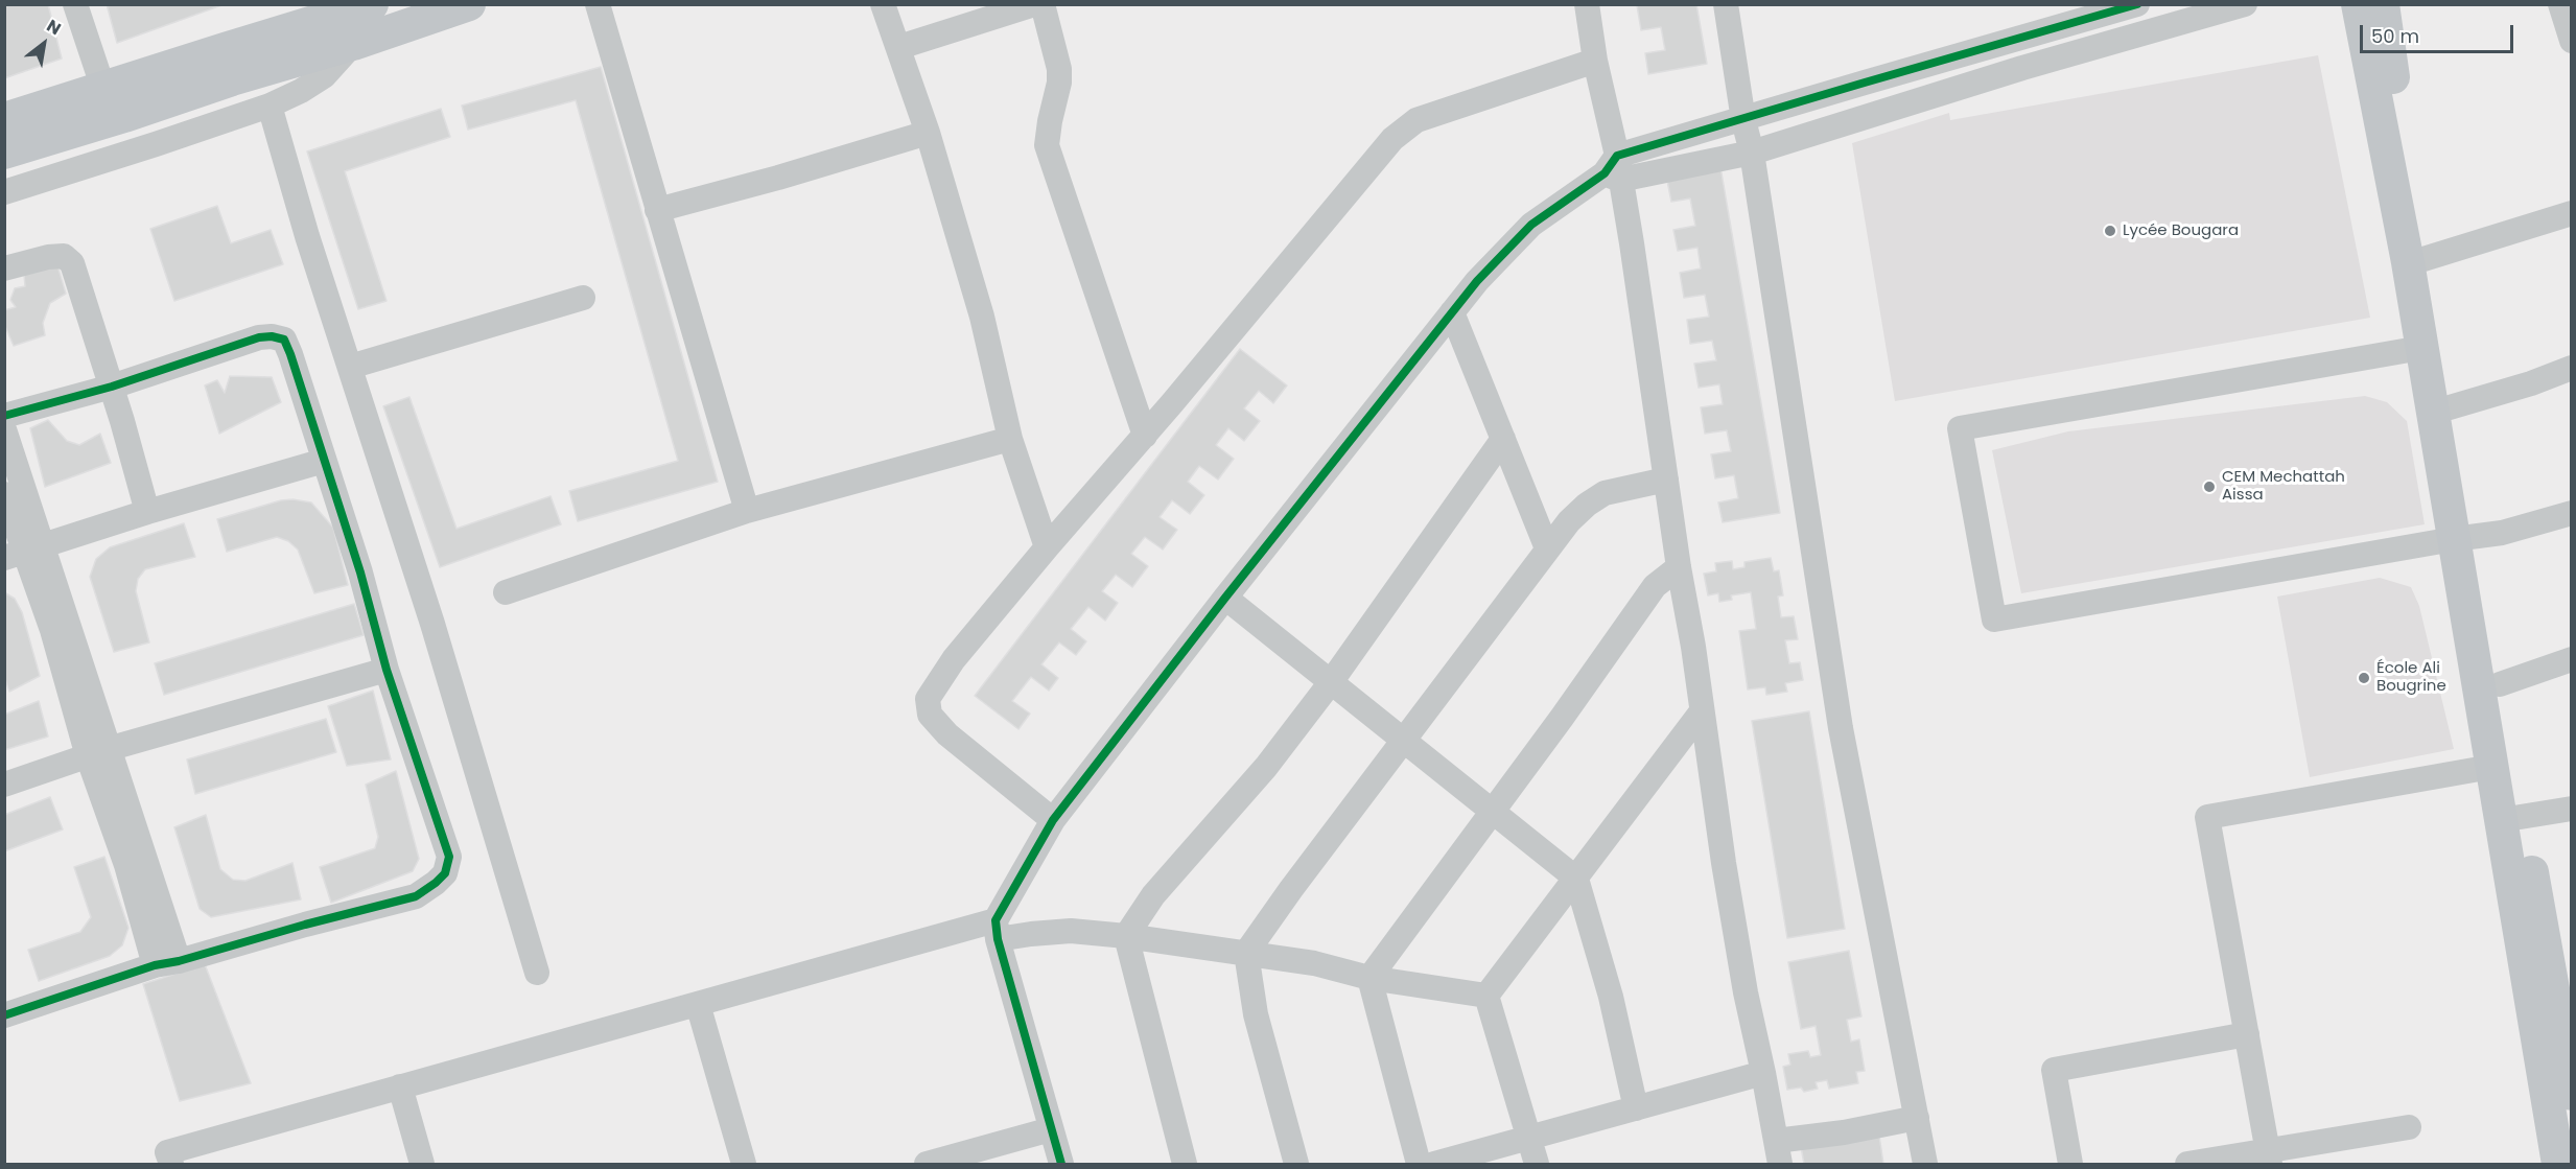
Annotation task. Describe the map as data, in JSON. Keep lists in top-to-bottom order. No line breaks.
{"places":["Lycée Bougara","CEM Mechattah Aissa","École Ali Bougrine"],"scale_bar":"50 m","north":"top right"}
